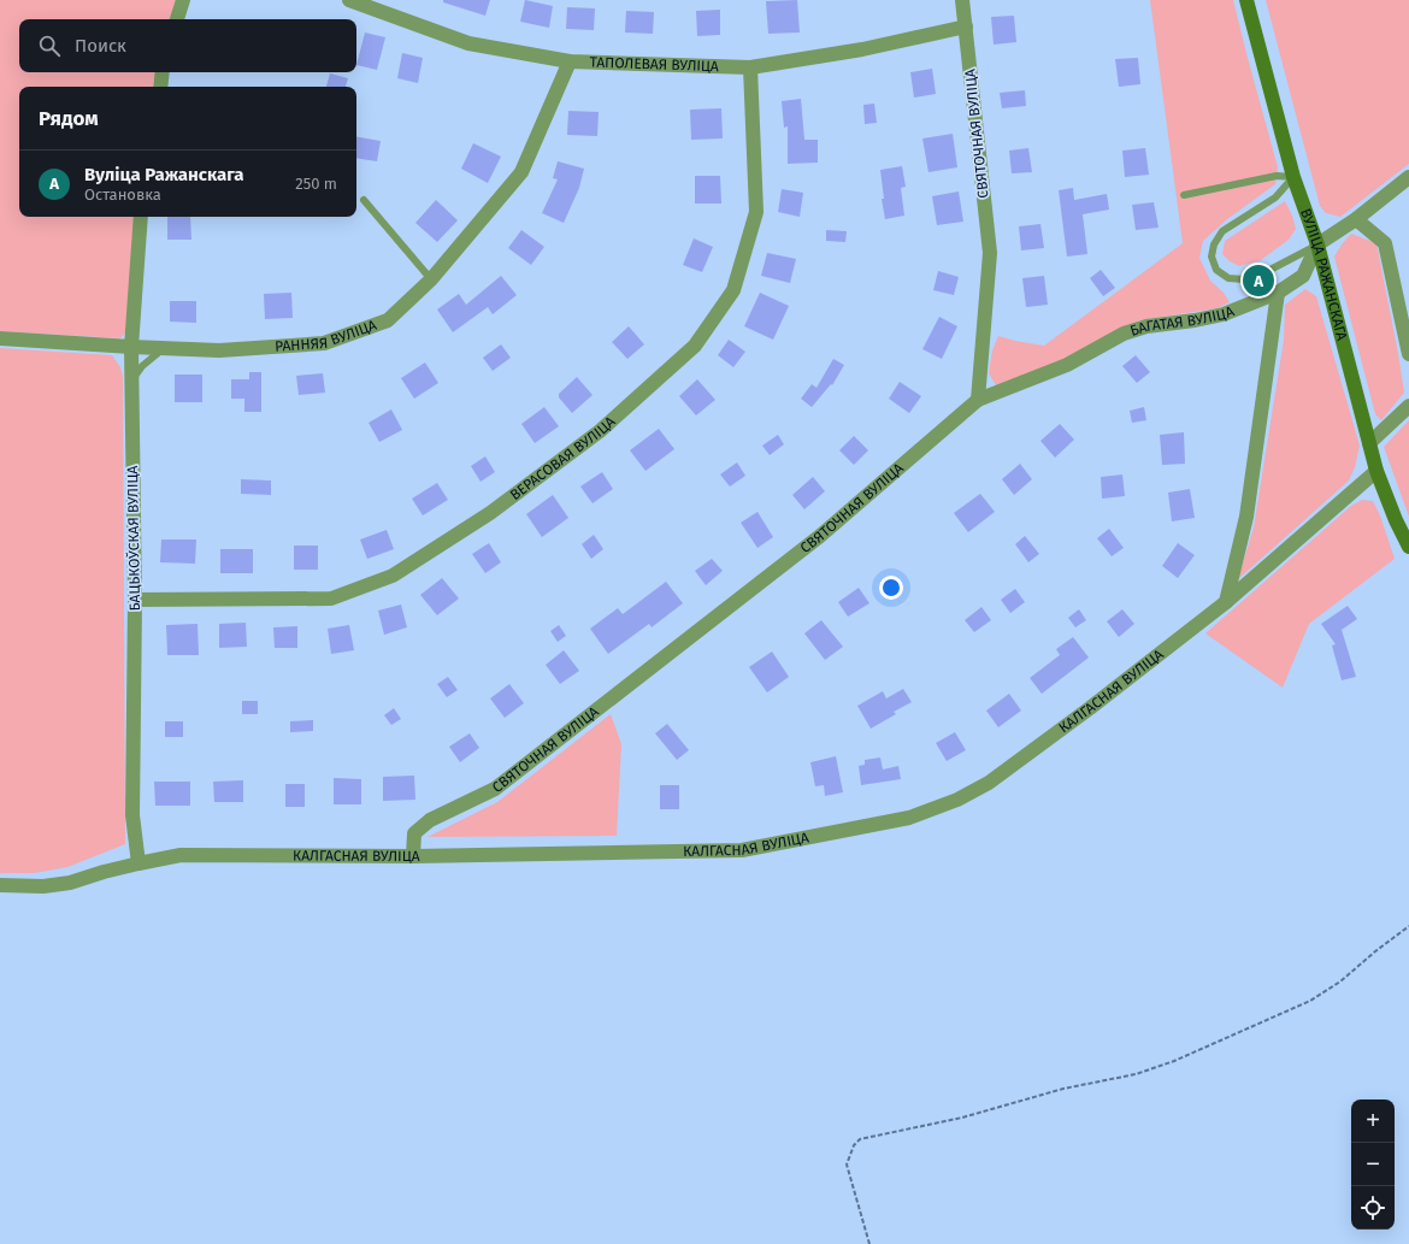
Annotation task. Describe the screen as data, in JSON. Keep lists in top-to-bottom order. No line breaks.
{"streets":{"street":["ТАПОЛЕВАЯ ВУЛІЦА","СВЯТОЧНАЯ ВУЛІЦА","ВУЛІЦА РАЖАНСКАГА","БАГАТАЯ ВУЛІЦА","РАННЯЯ ВУЛІЦА","ВЕРАСОВАЯ ВУЛІЦА","БАЦЬКОЎСКАЯ ВУЛІЦА","КАЛГАСНАЯ ВУЛІЦА"]},"crossings":[["ТАПОЛЕВАЯ ВУЛІЦА","СВЯТОЧНАЯ ВУЛІЦА"],["ТАПОЛЕВАЯ ВУЛІЦА","РАННЯЯ ВУЛІЦА"],["ТАПОЛЕВАЯ ВУЛІЦА","ВЕРАСОВАЯ ВУЛІЦА"],["СВЯТОЧНАЯ ВУЛІЦА","БАГАТАЯ ВУЛІЦА"],["СВЯТОЧНАЯ ВУЛІЦА","КАЛГАСНАЯ ВУЛІЦА"],["ВУЛІЦА РАЖАНСКАГА","БАГАТАЯ ВУЛІЦА"],["ВУЛІЦА РАЖАНСКАГА","КАЛГАСНАЯ ВУЛІЦА"],["РАННЯЯ ВУЛІЦА","БАЦЬКОЎСКАЯ ВУЛІЦА"],["ВЕРАСОВАЯ ВУЛІЦА","БАЦЬКОЎСКАЯ ВУЛІЦА"],["БАЦЬКОЎСКАЯ ВУЛІЦА","КАЛГАСНАЯ ВУЛІЦА"]],"page":{"search":"Поиск","heading":"Рядом","list":[{"mark":"A","name":"Вуліца Ражанскага","note":"Остановка","value":"250 m"}],"pins":"A","map_buttons":["+","−"]}}
